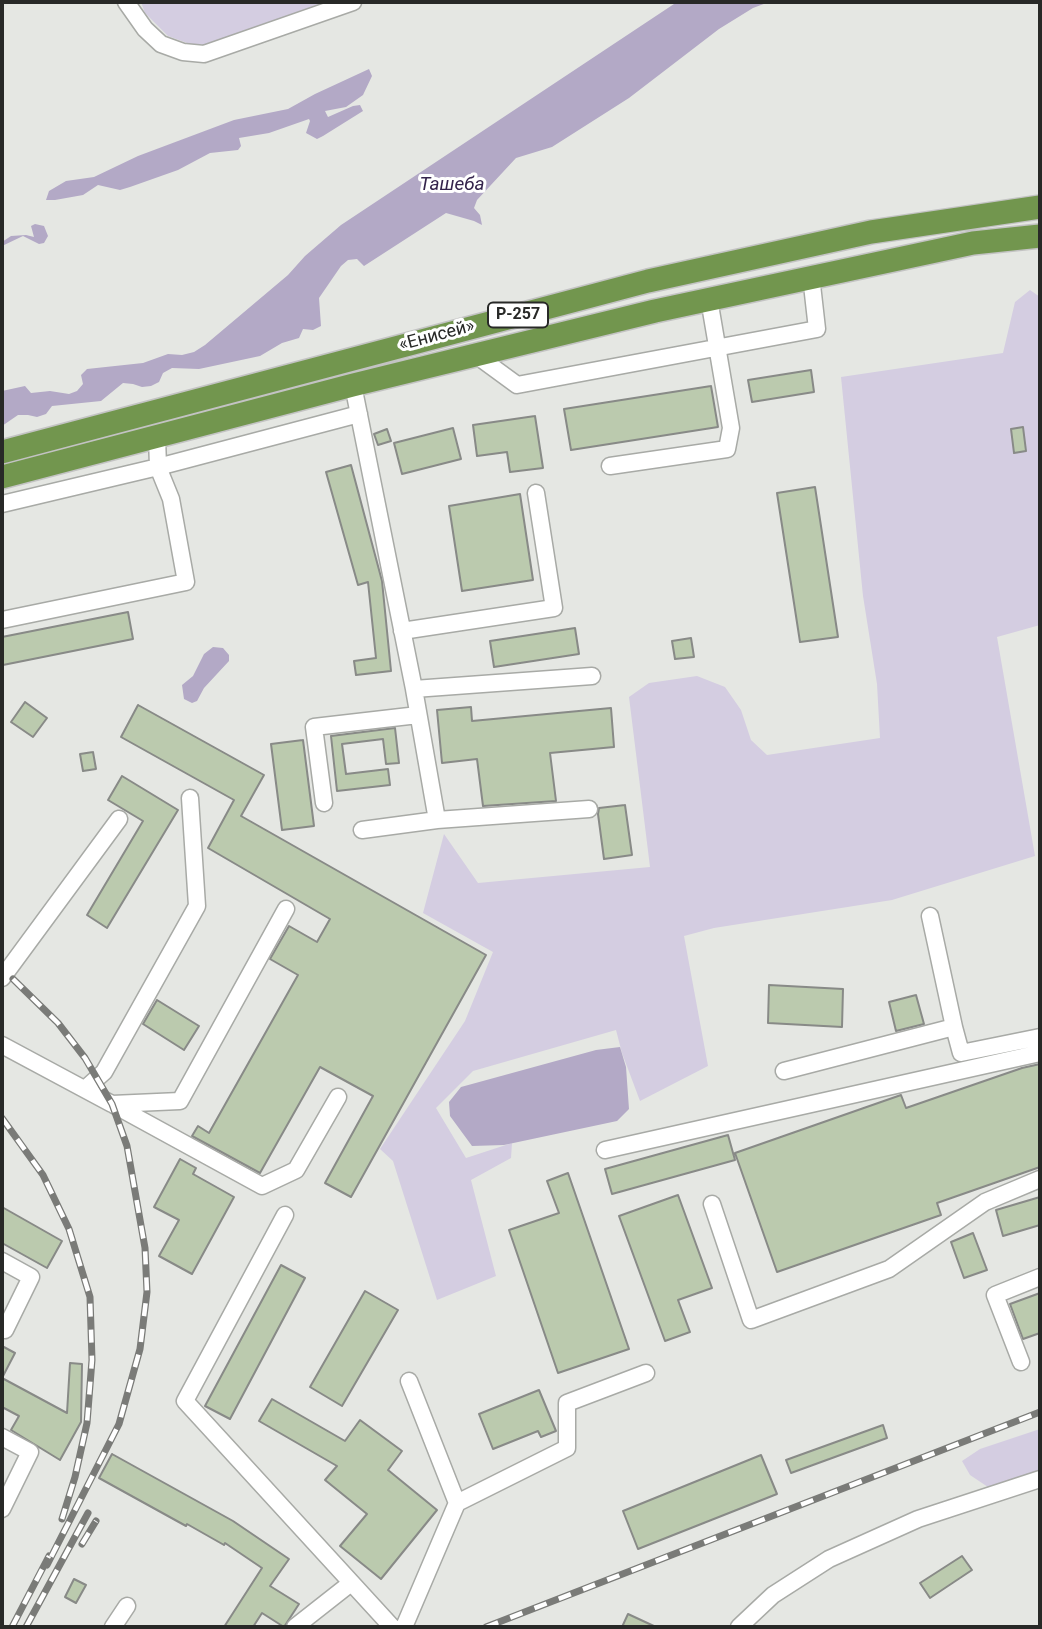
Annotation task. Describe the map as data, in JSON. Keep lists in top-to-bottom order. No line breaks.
{"streets":{"highway":["Р-257","«Енисей»"]},"water":["Ташеба"]}
